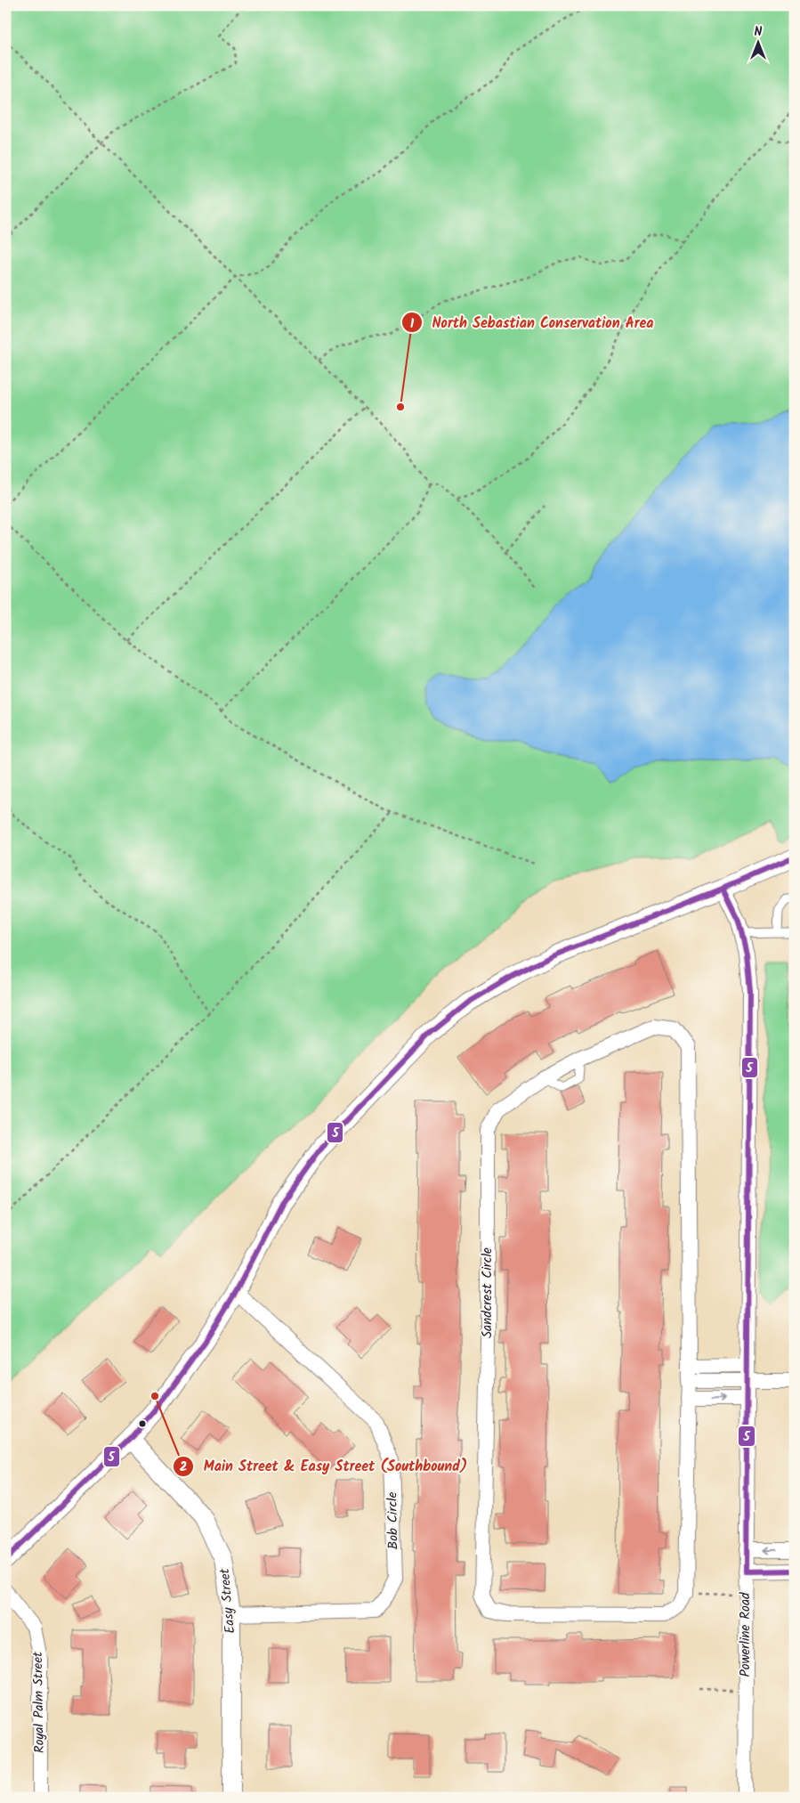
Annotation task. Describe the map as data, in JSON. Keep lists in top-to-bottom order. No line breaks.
{"streets":{"street":["Sandcrest Circle","Bob Circle","Easy Street","Powerline Road","Royal Palm Street"]},"crossings":[["Bob Circle","Easy Street"]],"places":["North Sebastian Conservation Area","Main Street & Easy Street (Southbound)"],"lines":["transit line 5"],"north":"top"}
